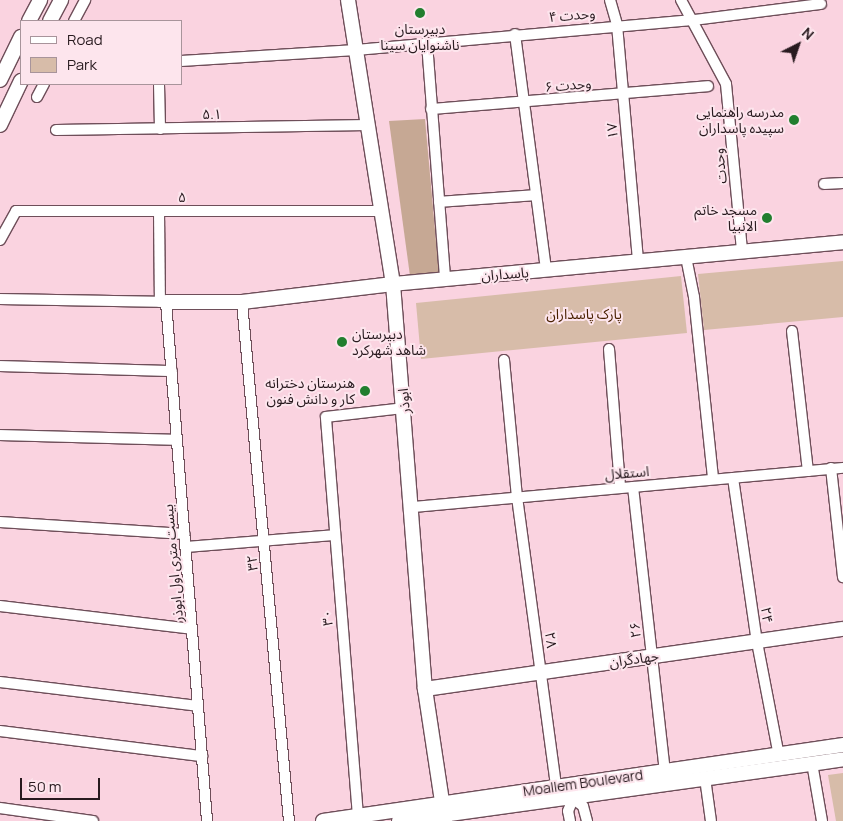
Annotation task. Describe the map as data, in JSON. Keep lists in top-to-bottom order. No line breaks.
{"streets":{"street":["وحدت ۴","وحدت ۶","۵.۱","۱۷","وحدت","۵","پاسداران","ابوذر","استقلال","بیست متری اول ابوذر","۳۲","۲۴","۳۰","۲۶","۲۸","جهادگران","Moallem Boulevard"]},"crossings":[["وحدت ۴","۱۷"],["وحدت ۴","وحدت"],["وحدت ۴","ابوذر"],["وحدت ۶","۱۷"],["۵.۱","ابوذر"],["۱۷","پاسداران"],["وحدت","پاسداران"],["۵","ابوذر"],["۵","بیست متری اول ابوذر"],["پاسداران","ابوذر"],["پاسداران","بیست متری اول ابوذر"],["پاسداران","۳۲"],["ابوذر","استقلال"],["ابوذر","۳۰"],["ابوذر","جهادگران"],["ابوذر","Moallem Boulevard"],["استقلال","۲۴"],["استقلال","۲۶"],["استقلال","۲۸"],["۲۴","جهادگران"],["۲۴","Moallem Boulevard"],["۳۰","Moallem Boulevard"],["۲۶","جهادگران"],["۲۶","Moallem Boulevard"],["۲۸","جهادگران"],["۲۸","Moallem Boulevard"]],"parks":["پارک پاسداران"],"places":["دبیرستان ناشنوایان سینا","مدرسه راهنمایی سپیده پاسداران","مسجد خاتم الانبیا","دبیرستان‌ شاهد شهرکرد","هنرستان دخترانه کار و دانش فنون"],"legend":["Road","Park"],"scale_bar":"50 m","north":"top right"}
